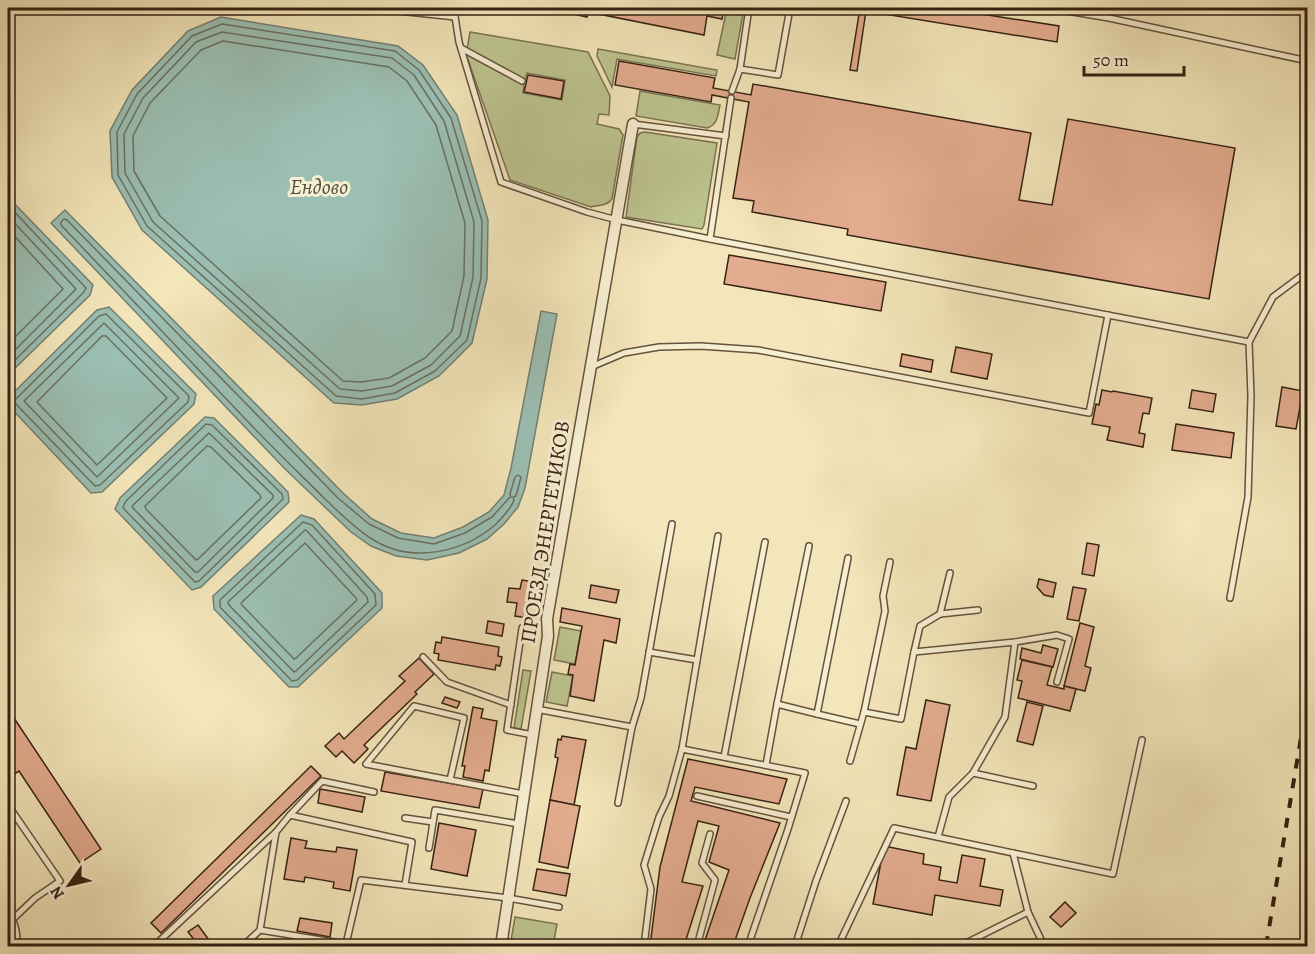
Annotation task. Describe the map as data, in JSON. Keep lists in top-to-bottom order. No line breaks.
{"streets":{"street":["ПРОЕЗД ЭНЕРГЕТИКОВ"]},"water":["Ендово"],"scale_bar":"50 m","north":"bottom left"}
